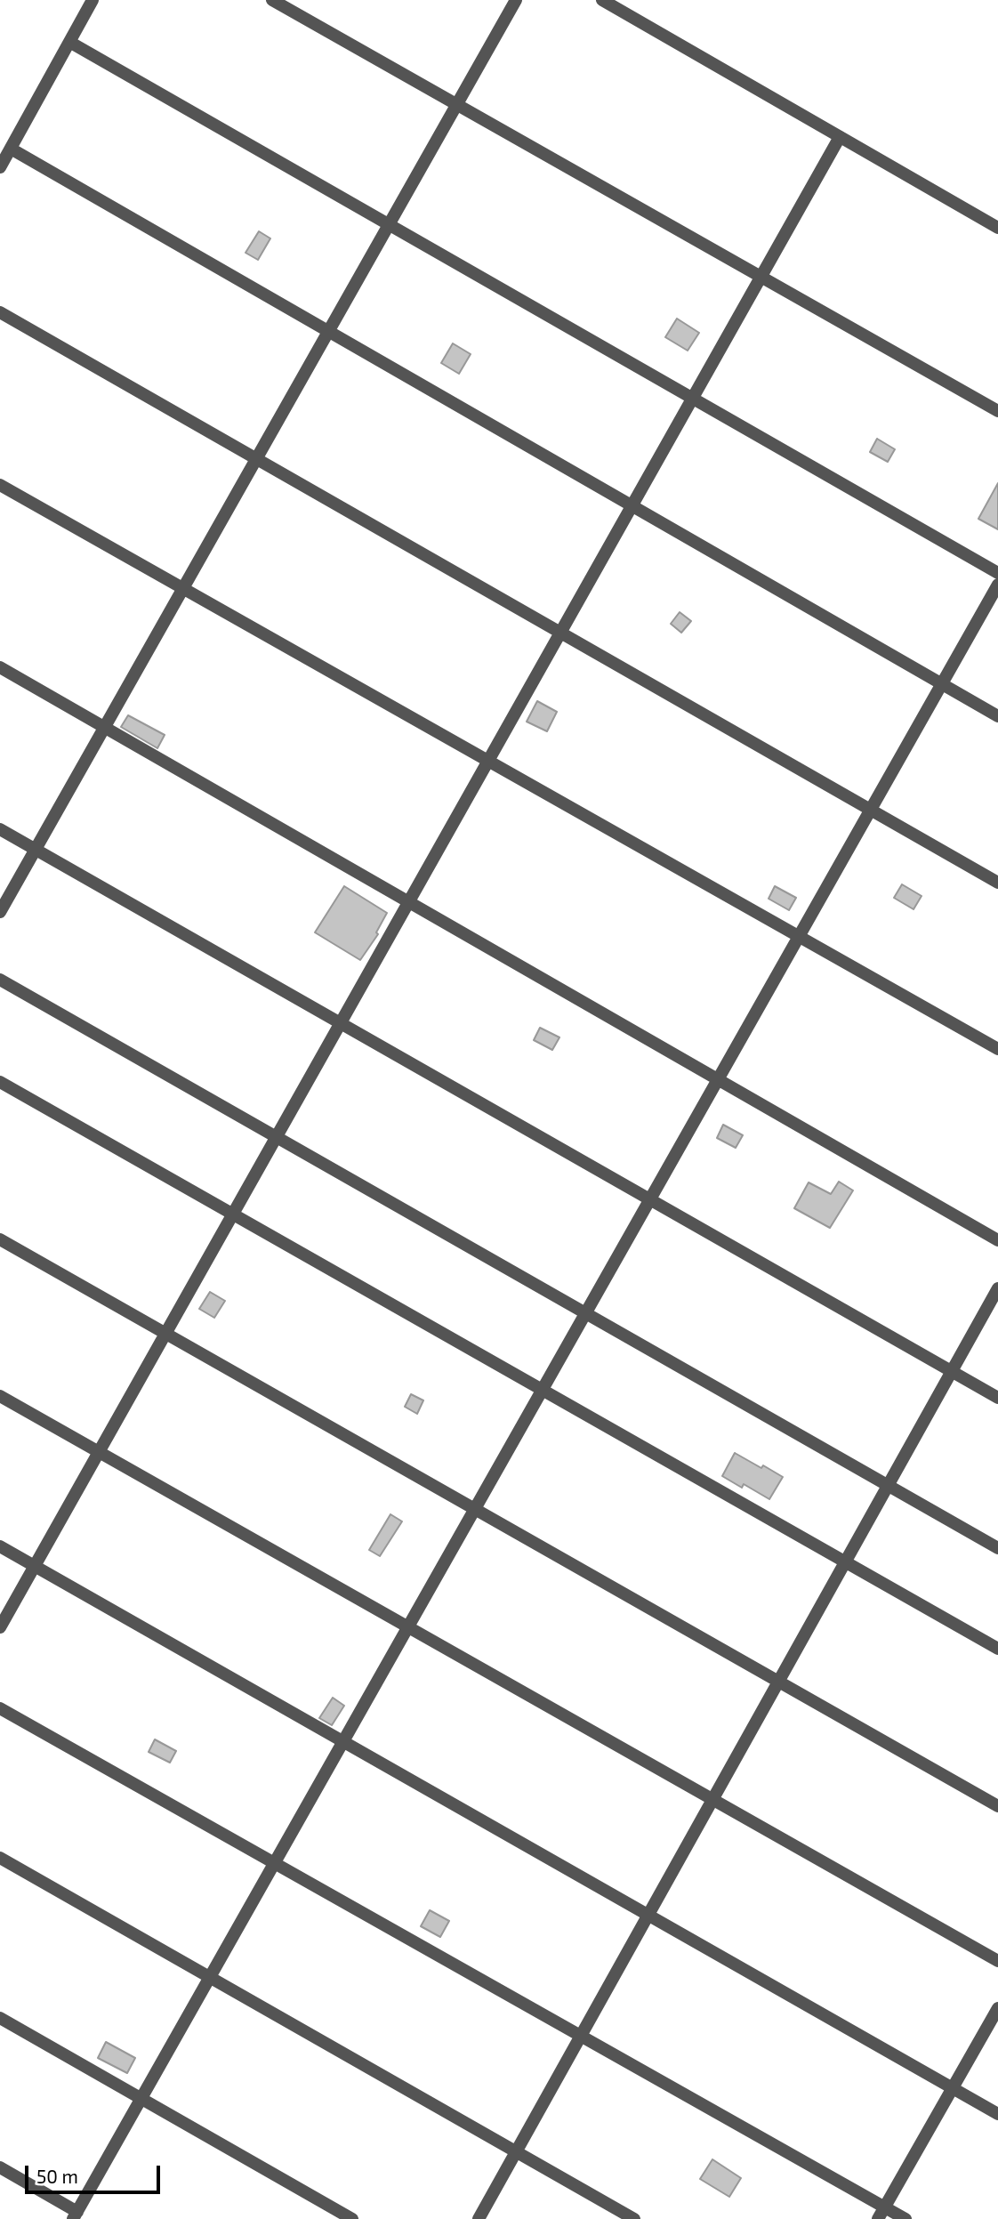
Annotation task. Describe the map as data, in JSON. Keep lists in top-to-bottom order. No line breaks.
{"scale_bar":"50 m"}
